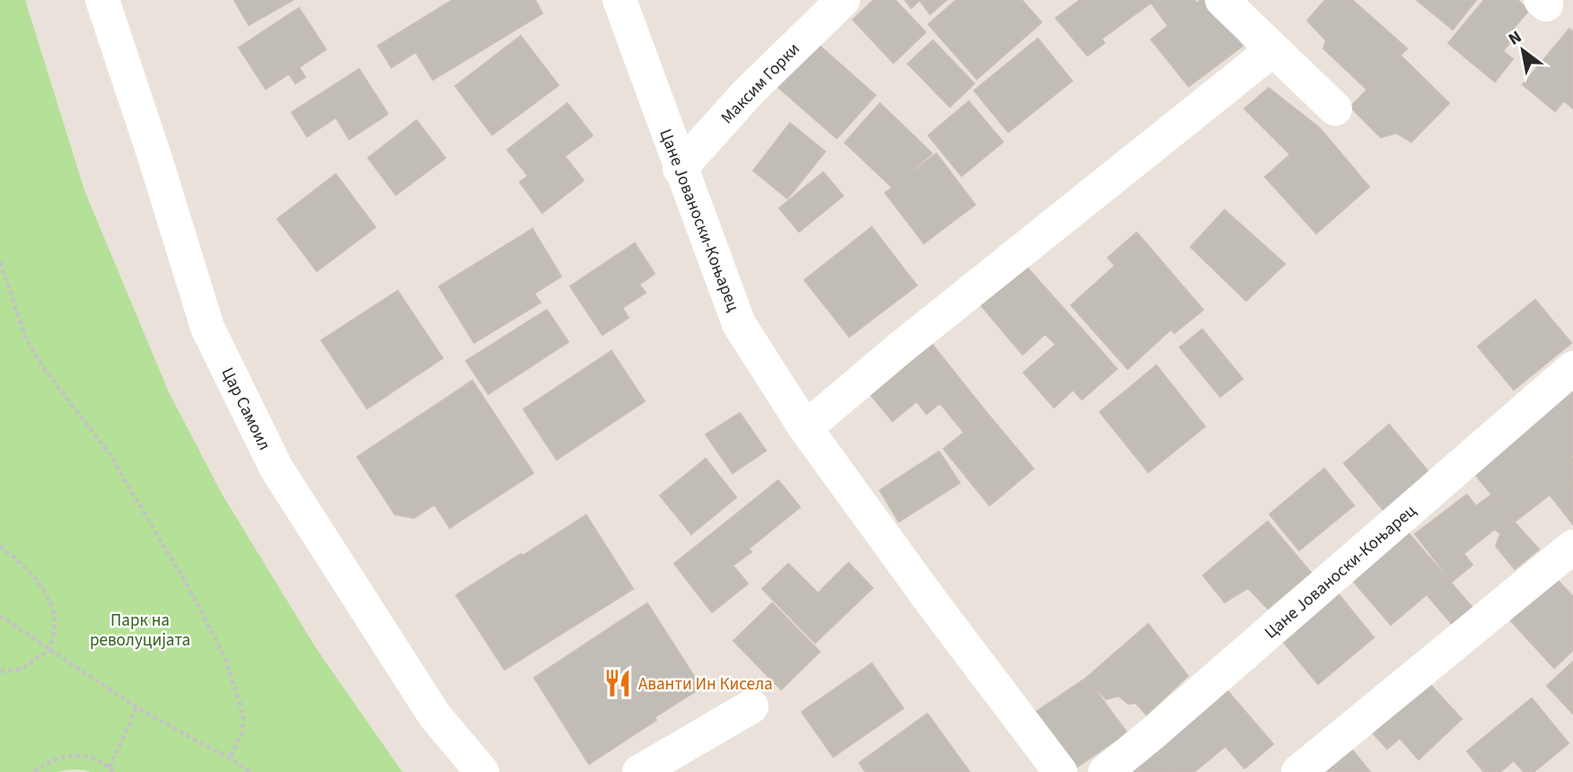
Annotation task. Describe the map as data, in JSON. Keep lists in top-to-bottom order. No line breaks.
{"streets":{"street":["Максим Горки","Цане Јованоски-Коњарец","Цар Самоил"]},"crossings":[["Максим Горки","Цане Јованоски-Коњарец"]],"parks":["Парк на револуцијата"],"places":{"restaurant":["Аванти Ин Кисела"]},"north":"top left"}
